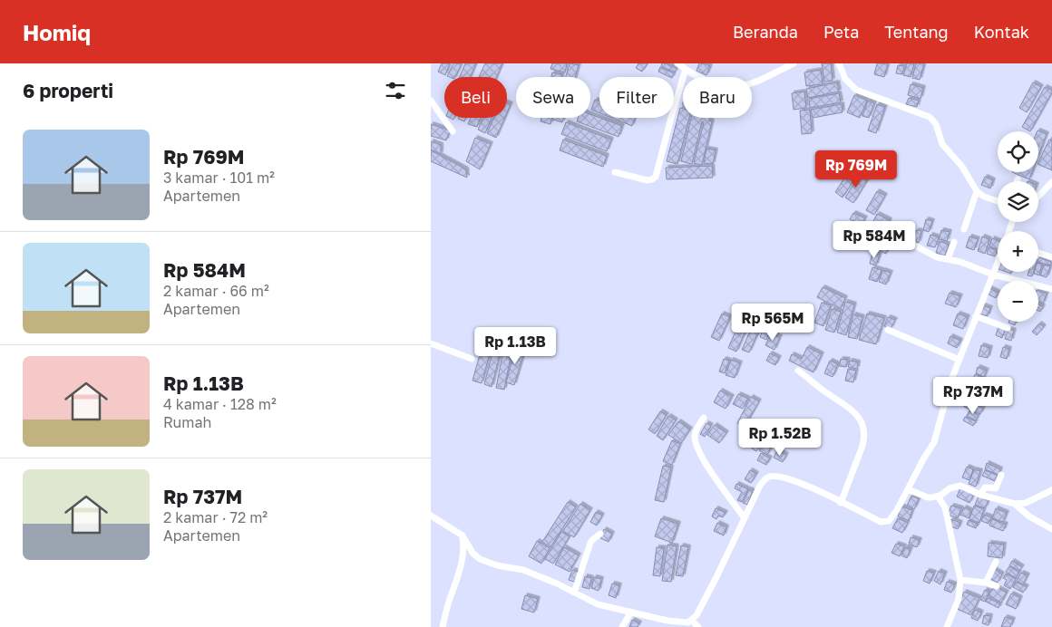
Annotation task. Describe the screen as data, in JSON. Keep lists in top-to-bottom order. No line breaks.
{"page":{"header":"Homiq","nav":["Beranda","Peta","Tentang","Kontak"],"heading":"6 properti","chip":["Beli","Sewa","Filter","Baru"],"list":[{"name":"Rp 769M","note":"3 kamar · 101 m² · Apartemen"},{"name":"Rp 584M","note":"2 kamar · 66 m² · Apartemen"},{"name":"Rp 1.13B","note":"4 kamar · 128 m² · Rumah"},{"name":"Rp 737M","note":"2 kamar · 72 m² · Apartemen"}],"map_buttons":["+","−"],"price":["Rp 769M","Rp 584M","Rp 565M","Rp 1.13B","Rp 737M","Rp 1.52B"]}}
